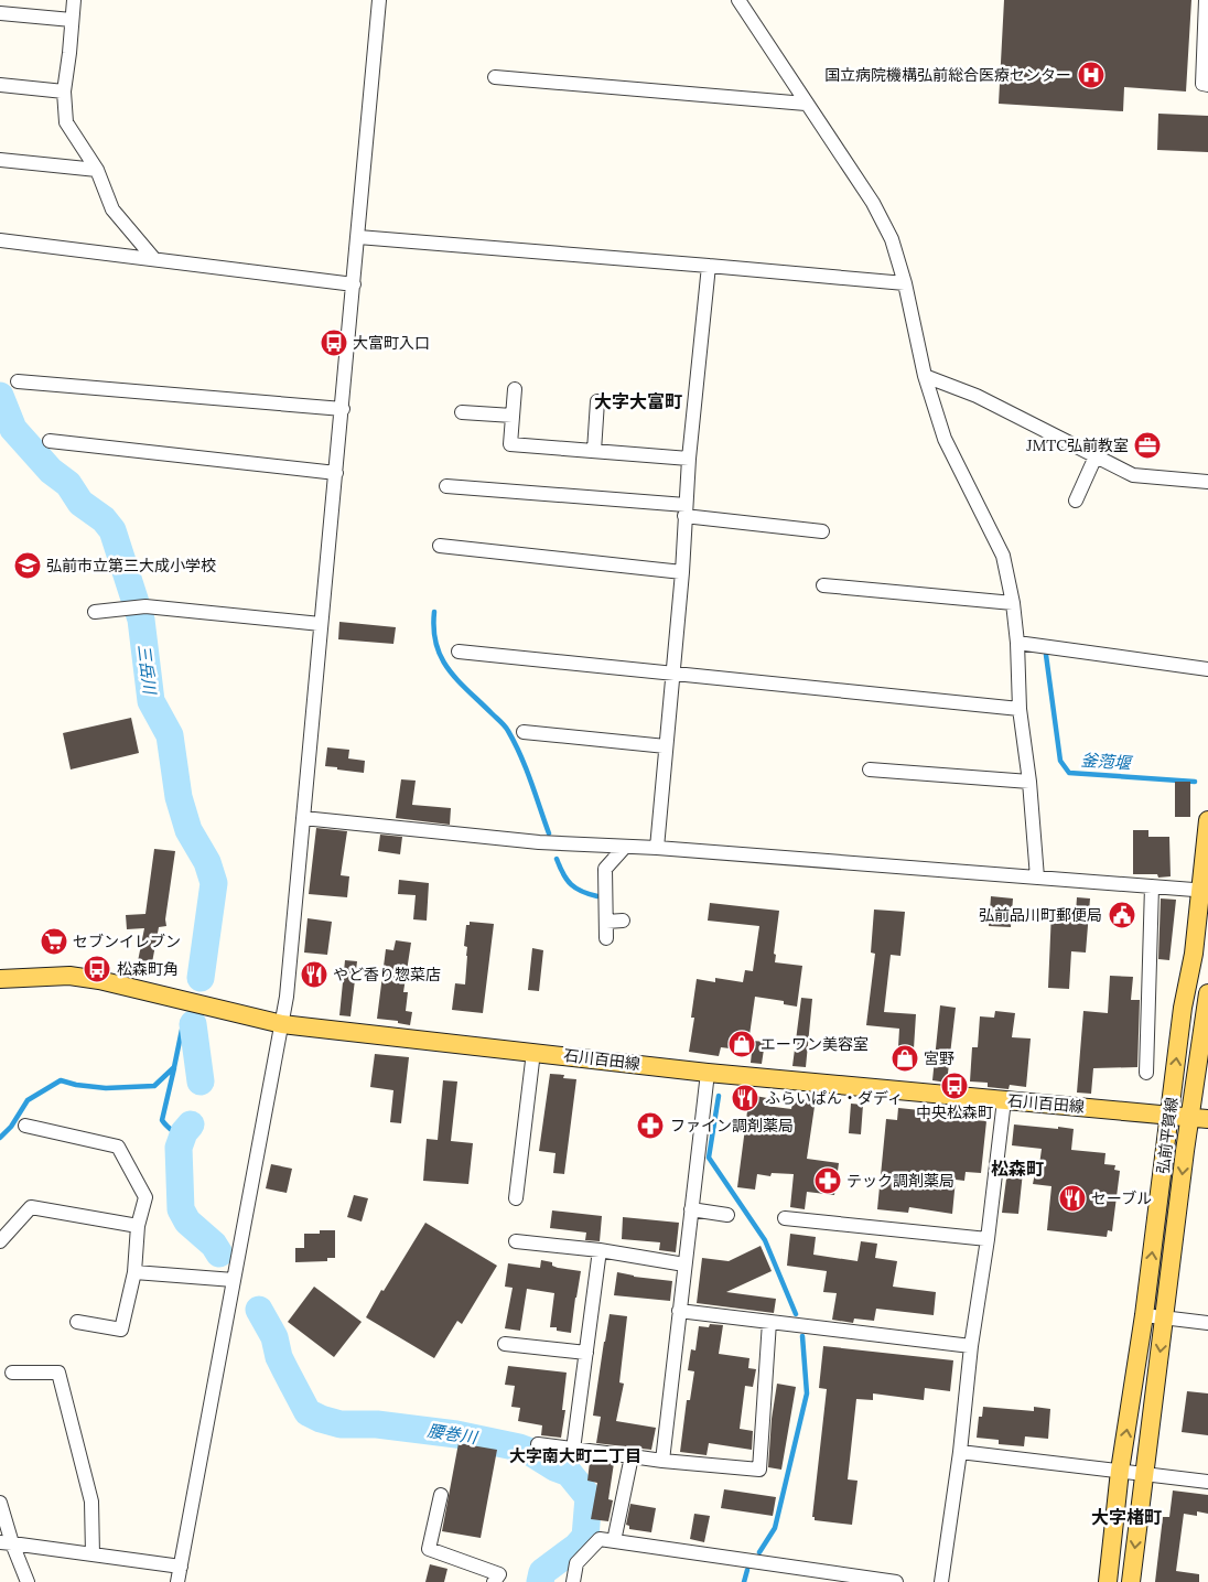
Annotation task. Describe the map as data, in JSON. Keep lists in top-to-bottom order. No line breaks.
{"streets":{"main road":["石川百田線","弘前平賀線"]},"crossings":[["石川百田線","弘前平賀線"]],"districts":["大字大富町","松森町","大字南大町二丁目","大字楮町"],"water":["三岳川","釜萢堰","腰巻川"],"places":{"hospital":["国立病院機構弘前総合医療センター"],"bus stop":["大富町入口","松森町角","中央松森町"],"office":["JMTC弘前教室"],"school or university":["弘前市立第三大成小学校"],"public building":["弘前品川町郵便局"],"supermarket":["セブンイレブン"],"restaurant":["やど香り惣菜店","ふらいぱん・ダディ","セーブル"],"shop":["エーワン美容室","宮野"],"pharmacy":["ファイン調剤薬局","テック調剤薬局"]}}
